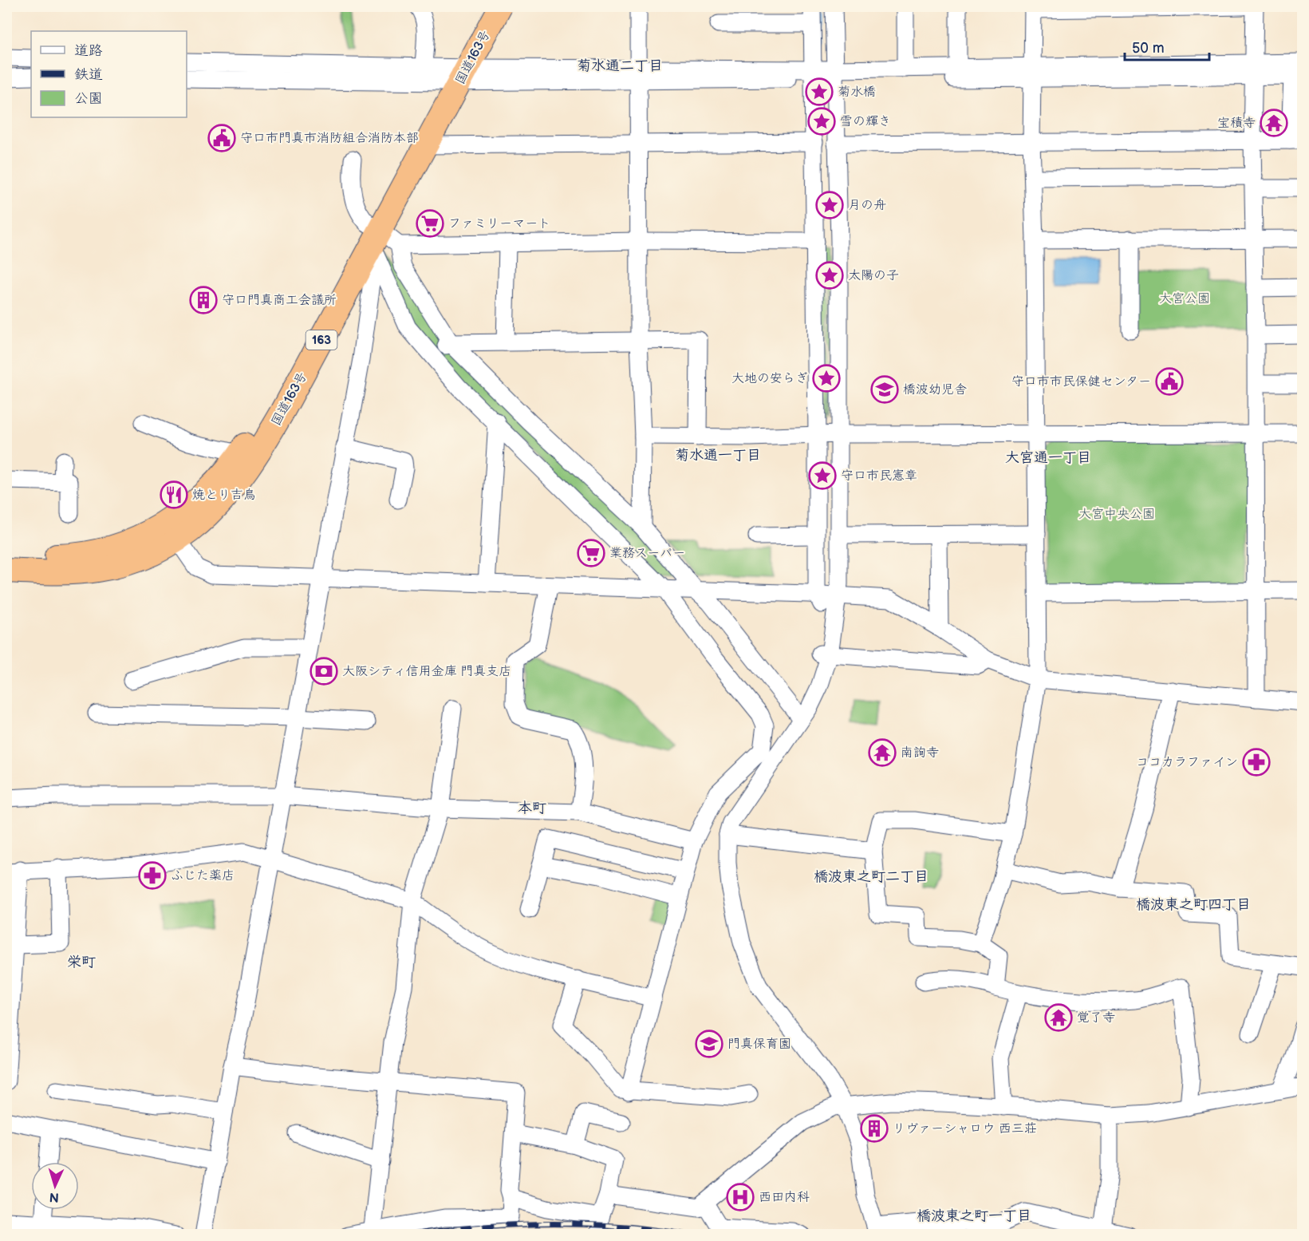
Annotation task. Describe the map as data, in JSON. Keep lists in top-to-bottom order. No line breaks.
{"streets":{"highway":["国道163号","163"]},"districts":["菊水通二丁目","菊水通一丁目","大宮通一丁目","本町","橋波東之町二丁目","橋波東之町四丁目","栄町","橋波東之町一丁目"],"parks":["大宮公園","大宮中央公園"],"places":{"place":["菊水橋","雪の輝き","月の舟","太陽の子","大地の安らぎ","守口市民憲章"],"temple":["宝積寺","南詢寺","覚了寺"],"public building":["守口市門真市消防組合消防本部","守口市市民保健センター"],"supermarket":["ファミリーマート","業務スーパー"],"building":["守口門真商工会議所","リヴァーシャロウ 西三荘"],"school or university":["橋波幼児舎","門真保育園"],"restaurant":["焼とり吉鳥"],"bank":["大阪シティ信用金庫 門真支店"],"pharmacy":["ココカラファイン","ふじた薬店"],"hospital":["西田内科"]},"legend":["道路","鉄道","公園"],"scale_bar":"50 m","north":"bottom"}
